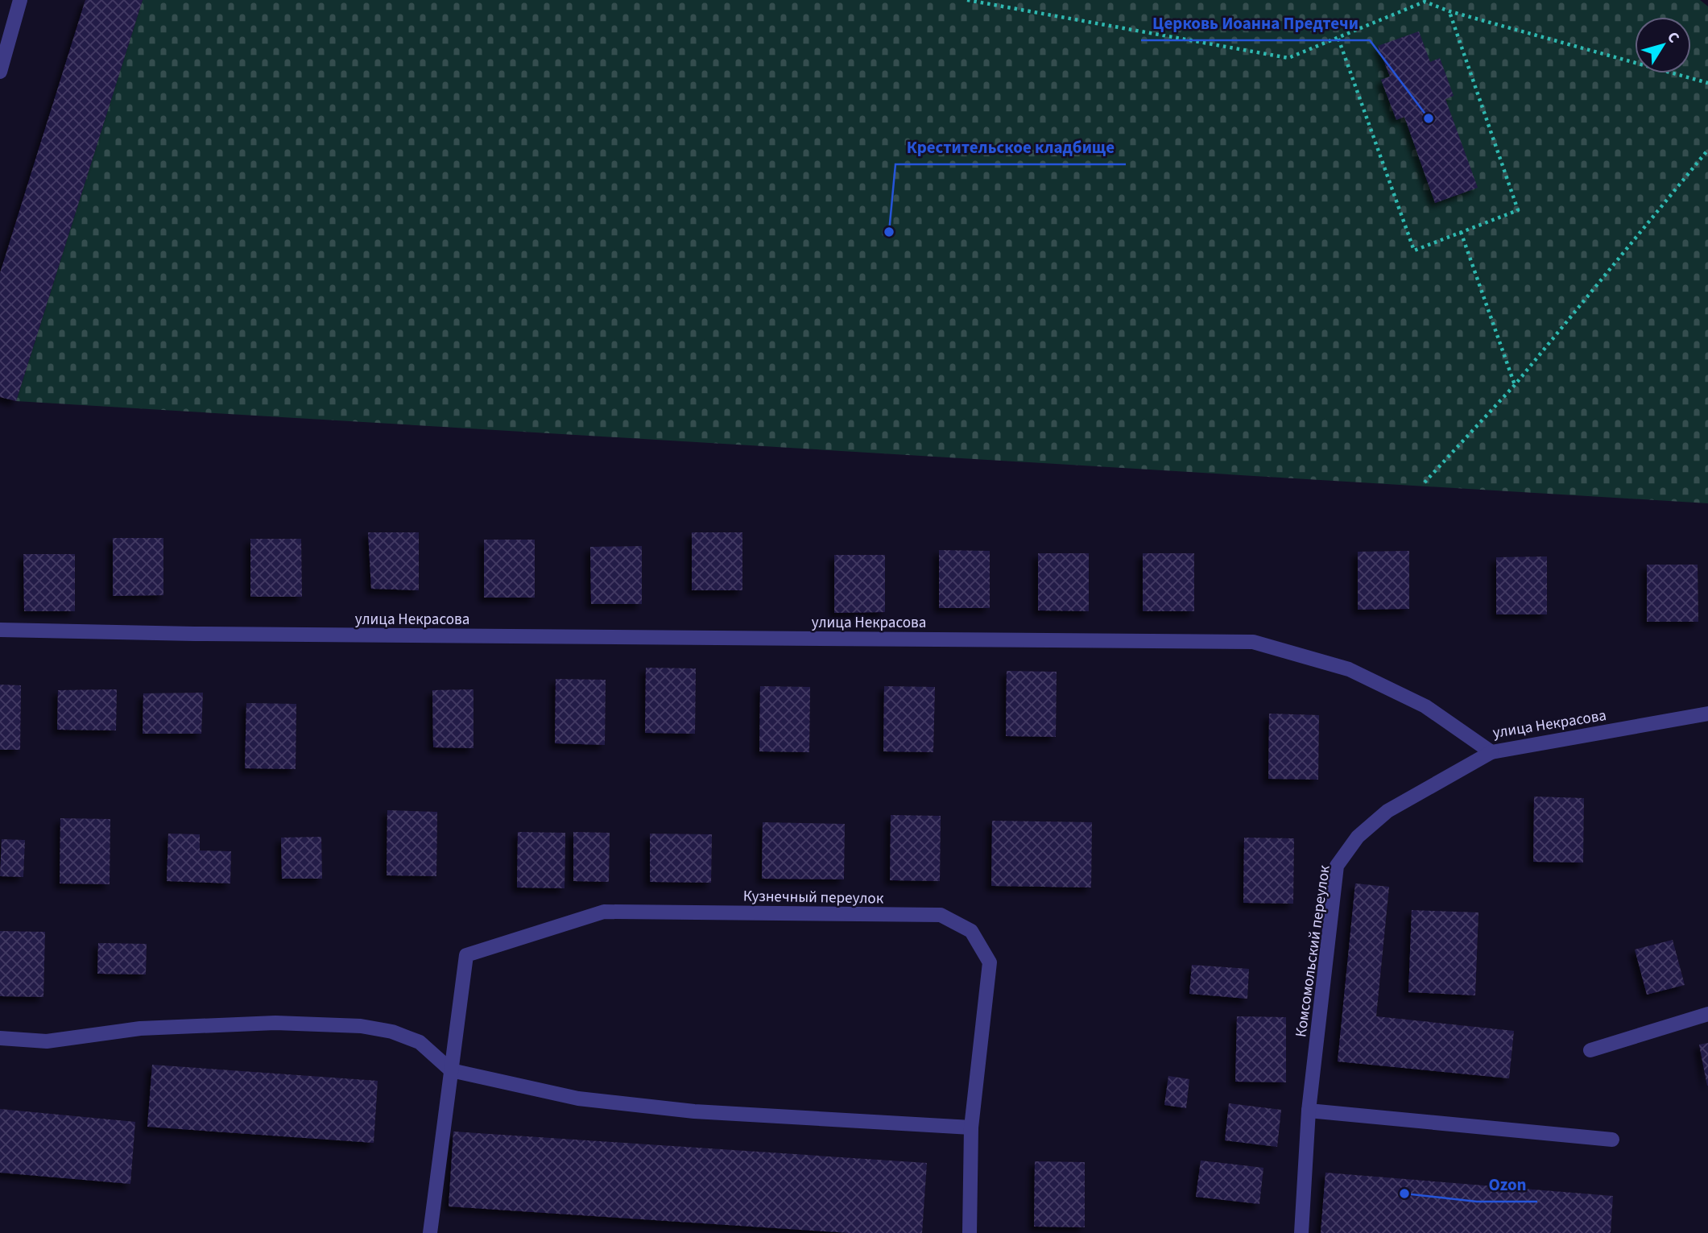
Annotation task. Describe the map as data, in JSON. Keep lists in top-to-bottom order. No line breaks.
{"streets":{"street":["улица Некрасова","Кузнечный переулок","Комсомольский переулок"]},"crossings":[["улица Некрасова","Комсомольский переулок"]],"places":["Церковь Иоанна Предтечи","Крестительское кладбище","Ozon"],"north":"top right"}
